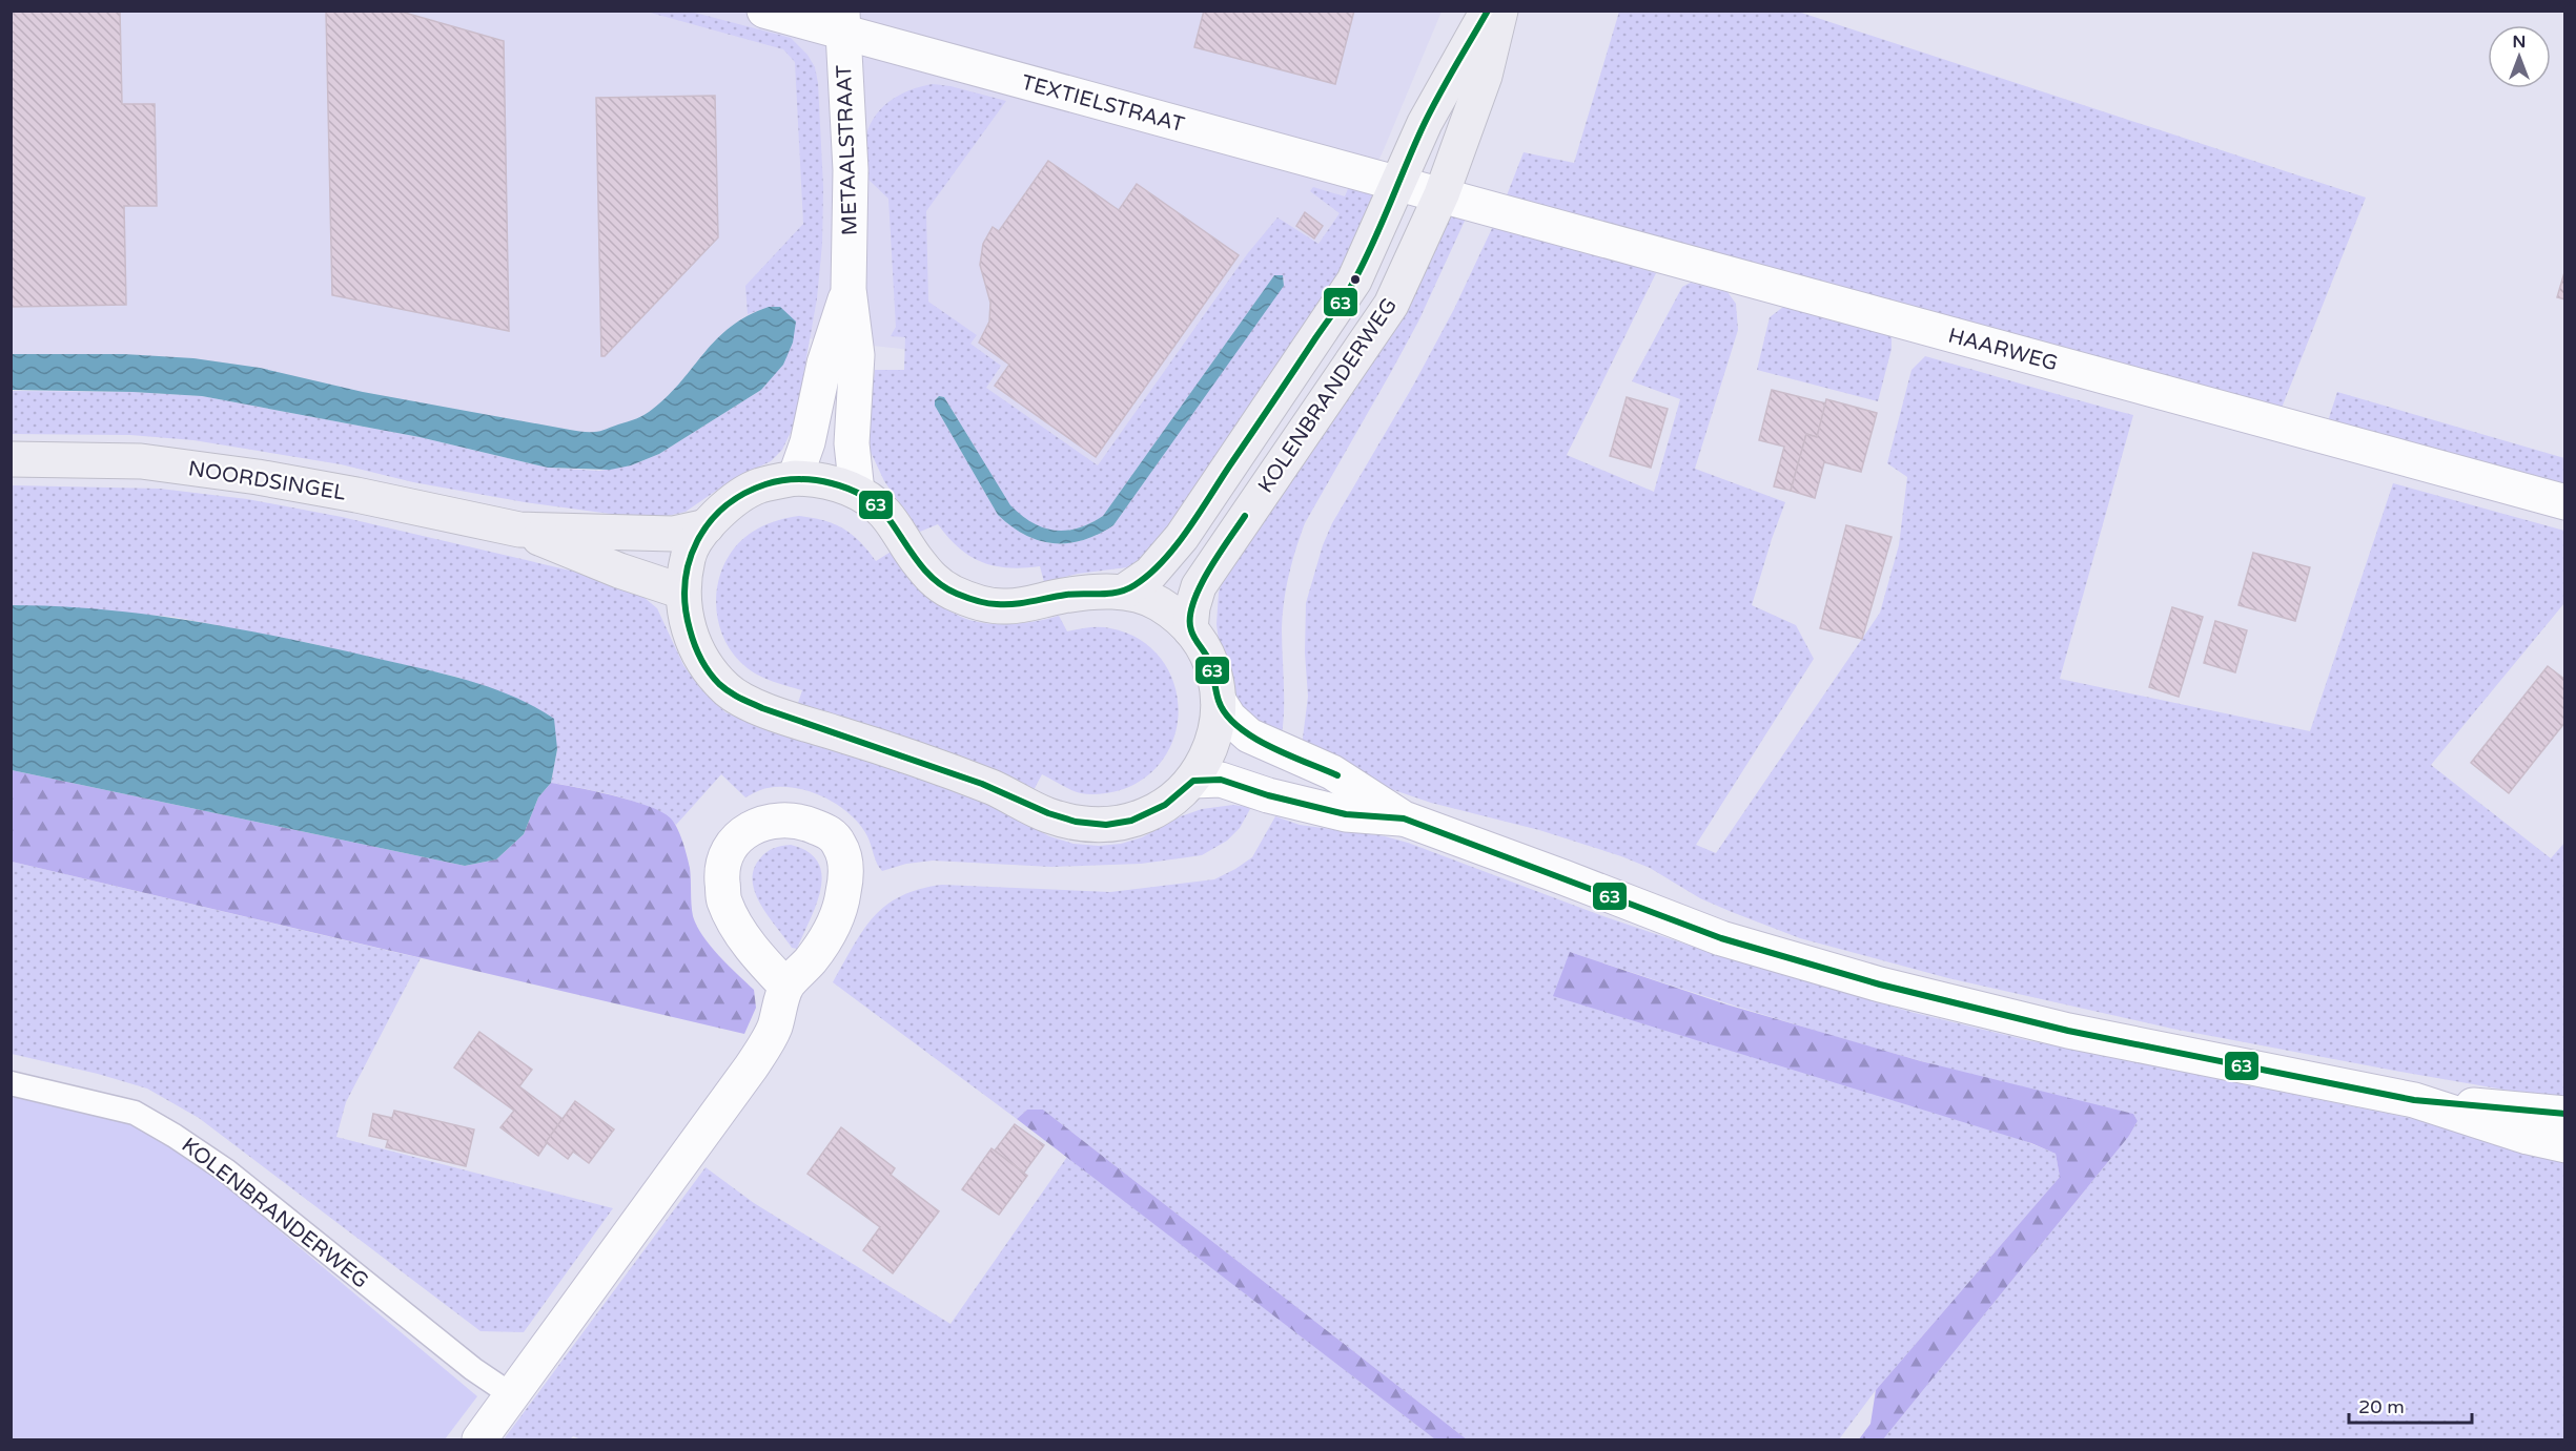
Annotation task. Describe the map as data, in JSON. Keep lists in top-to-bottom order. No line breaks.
{"streets":{"main road":["KOLENBRANDERWEG","NOORDSINGEL"],"street":["TEXTIELSTRAAT","METAALSTRAAT","HAARWEG"]},"crossings":[["TEXTIELSTRAAT","METAALSTRAAT"],["TEXTIELSTRAAT","HAARWEG"],["TEXTIELSTRAAT","KOLENBRANDERWEG"],["HAARWEG","KOLENBRANDERWEG"]],"lines":["transit line 63"],"scale_bar":"20 m","north":"top"}
